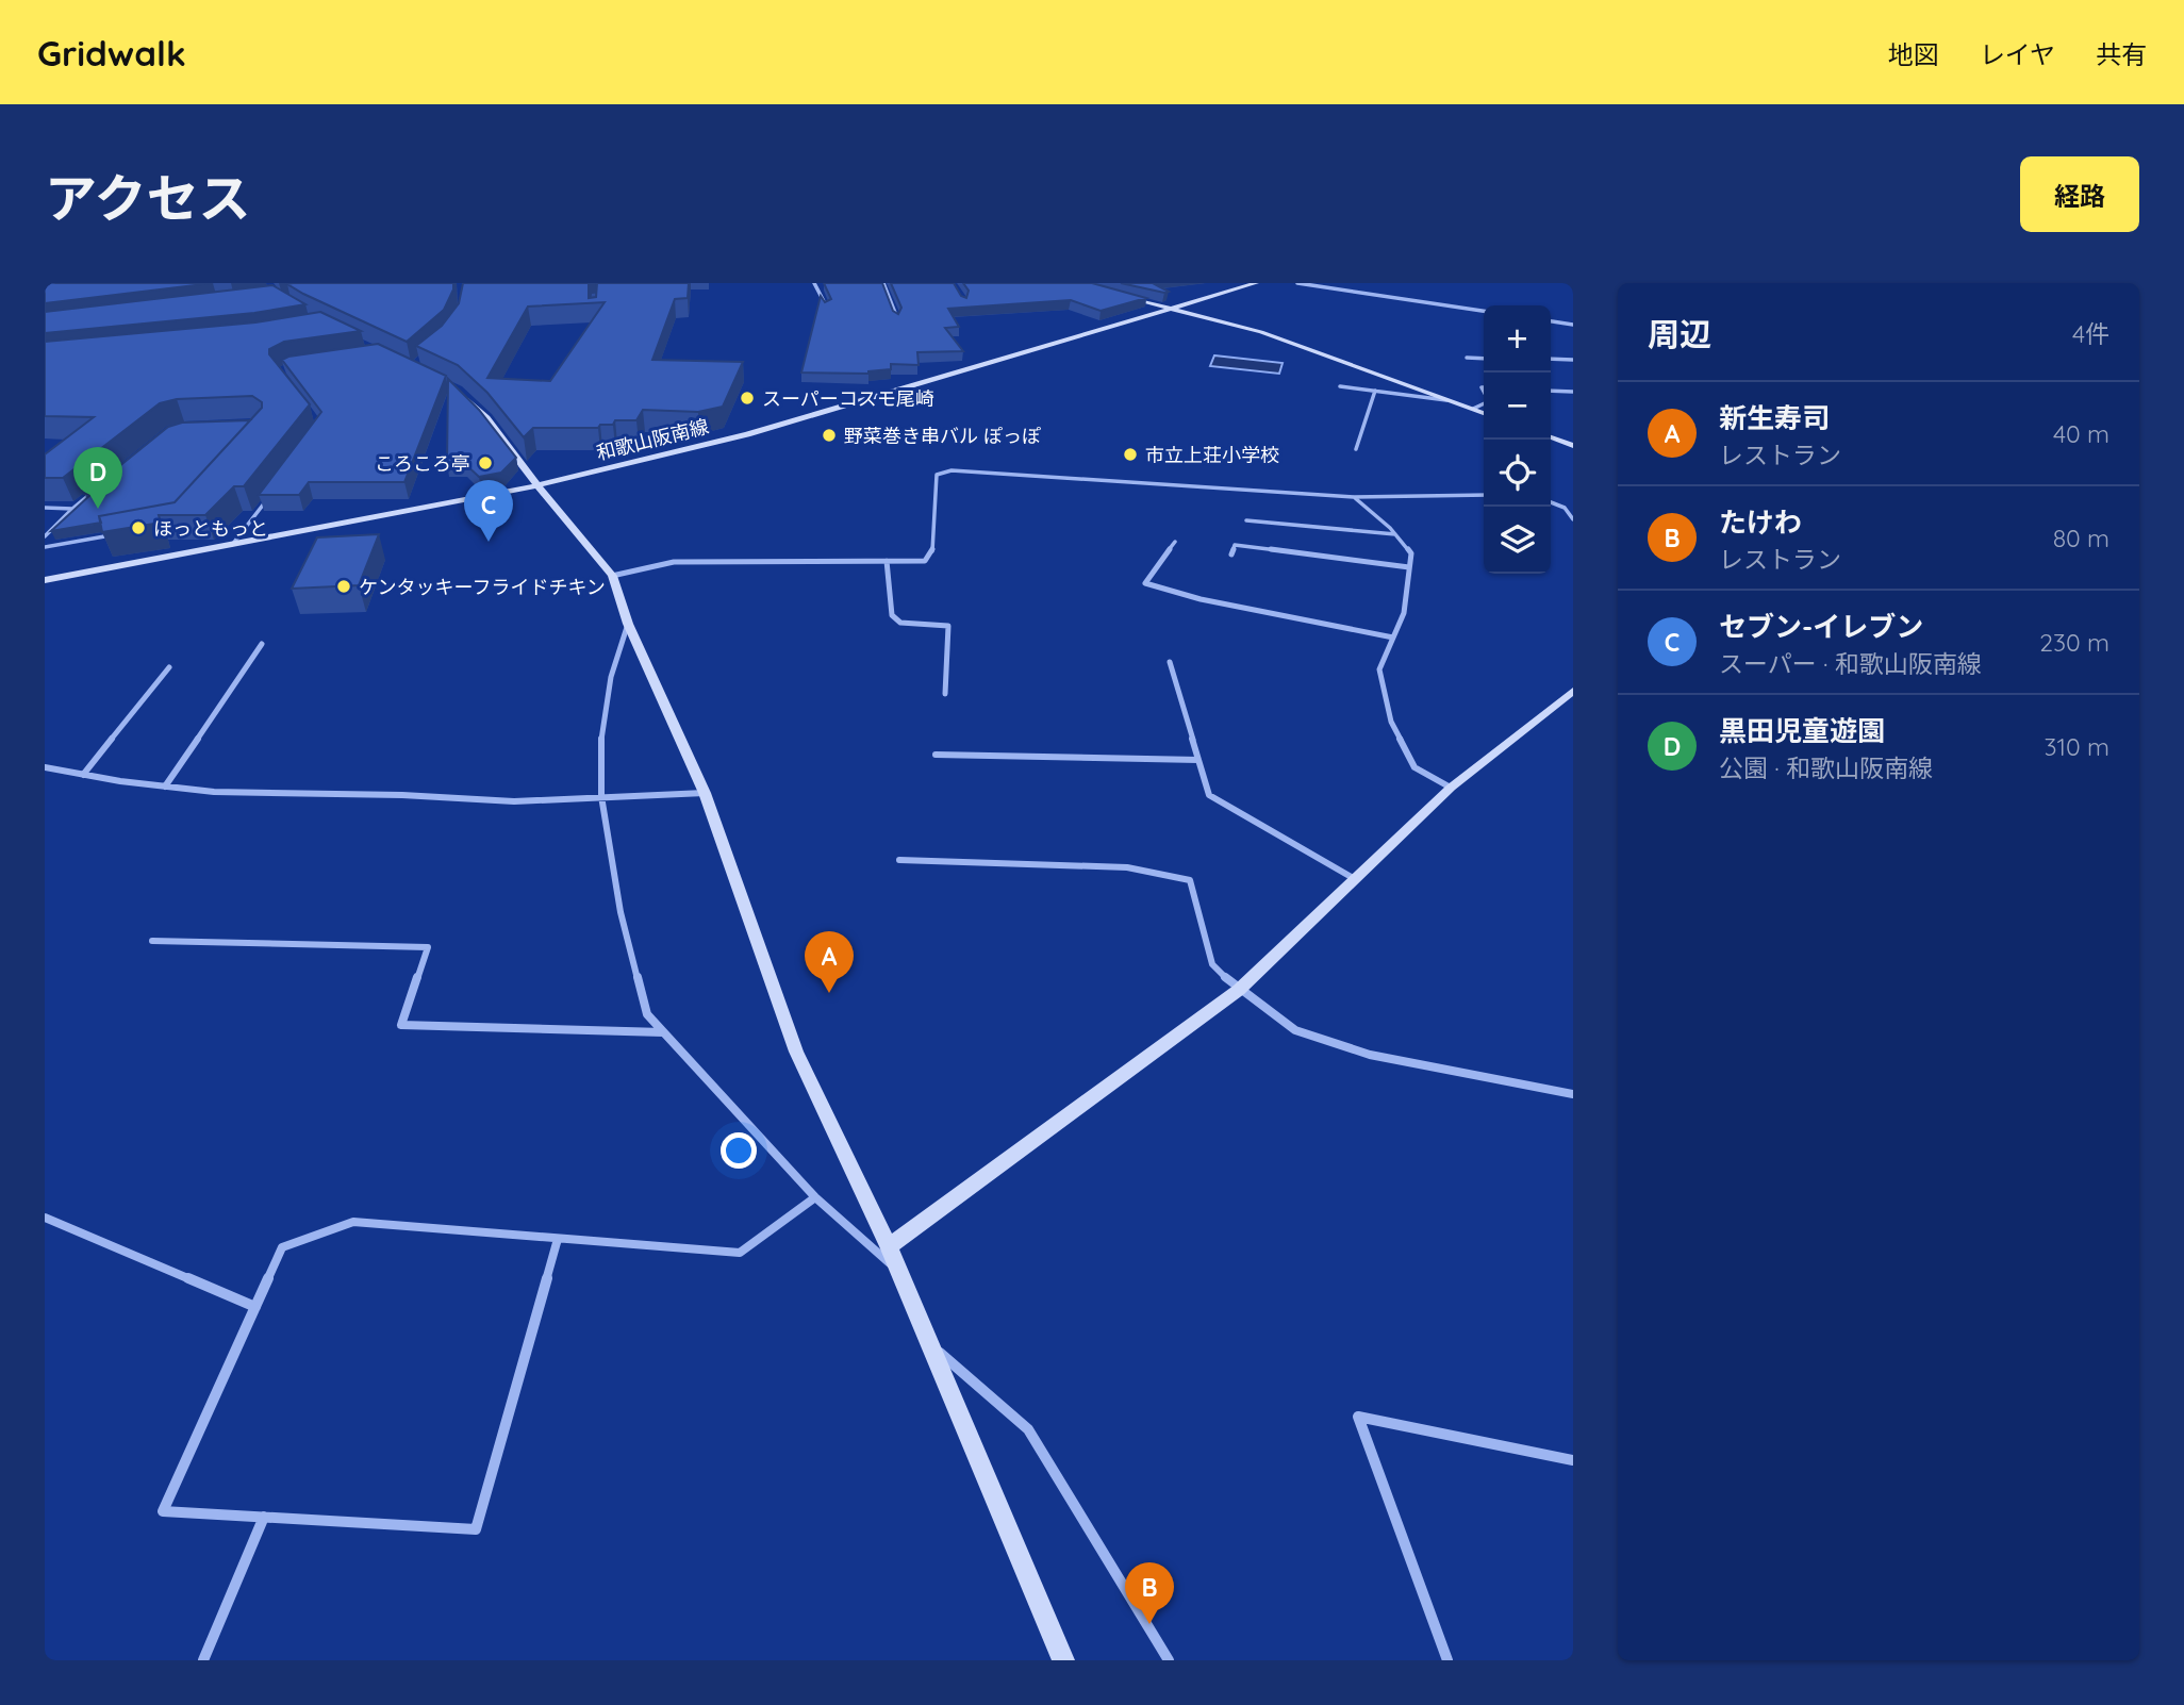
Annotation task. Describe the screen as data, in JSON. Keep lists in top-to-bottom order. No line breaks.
{"streets":{"street":["和歌山阪南線"]},"places":["スーパーコスモ尾崎","野菜巻き串バル ぽっぽ","市立上荘小学校","ころころ亭","ほっともっと","ケンタッキーフライドチキン"],"page":{"header":"Gridwalk","nav":["地図","レイヤ","共有"],"title":"アクセス","buttons":"経路","heading":["周辺","4件"],"map_buttons":["+","−"],"list":[{"mark":"A","name":"新生寿司","note":"レストラン","value":"40 m"},{"mark":"B","name":"たけわ","note":"レストラン","value":"80 m"},{"mark":"C","name":"セブン-イレブン","note":"スーパー · 和歌山阪南線","value":"230 m"},{"mark":"D","name":"黒田児童遊園","note":"公園 · 和歌山阪南線","value":"310 m"}],"pins":["D","C","A","B"]}}
